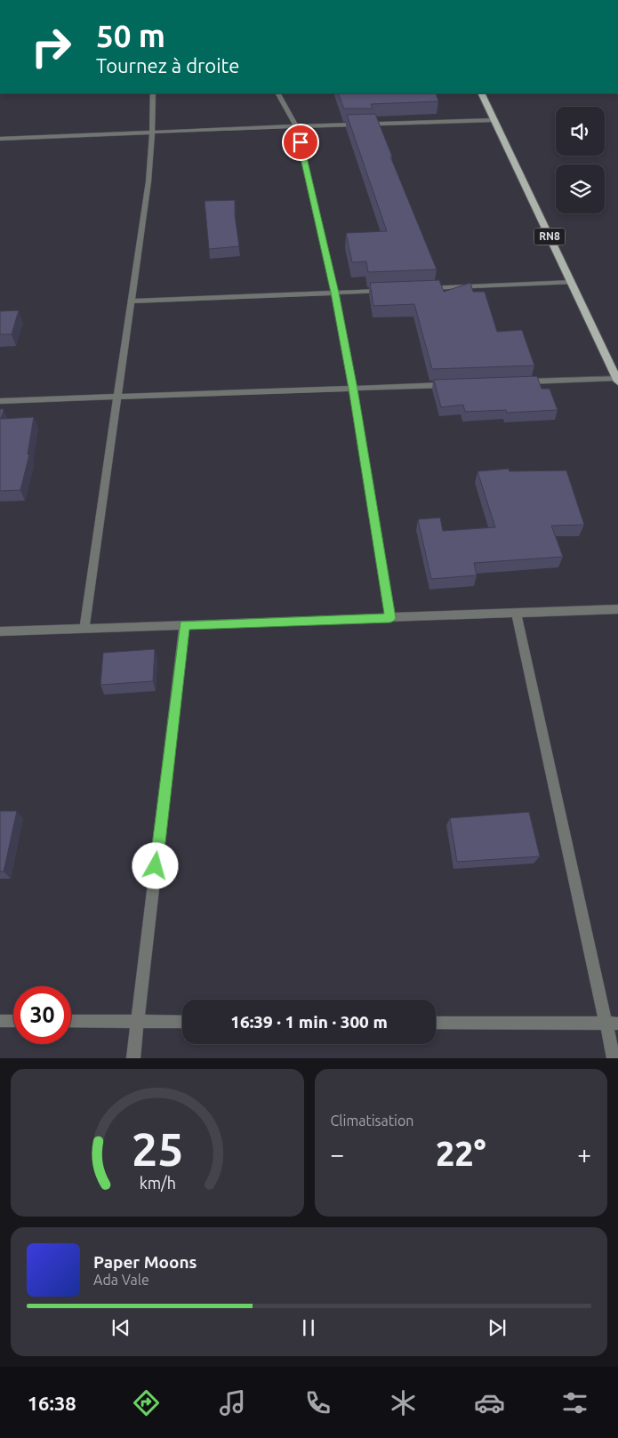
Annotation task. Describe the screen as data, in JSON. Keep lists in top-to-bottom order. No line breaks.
{"streets":{"main road":["RN8"]},"page":{"turn":["50 m","Tournez à droite"],"limit":"30","trip":"16:39 · 1 min · 300 m","tile":"Climatisation","heat":["−","22°","+"],"song":["Paper Moons","Ada Vale"],"tabs":"16:38","gauge":["25","km/h"]}}
